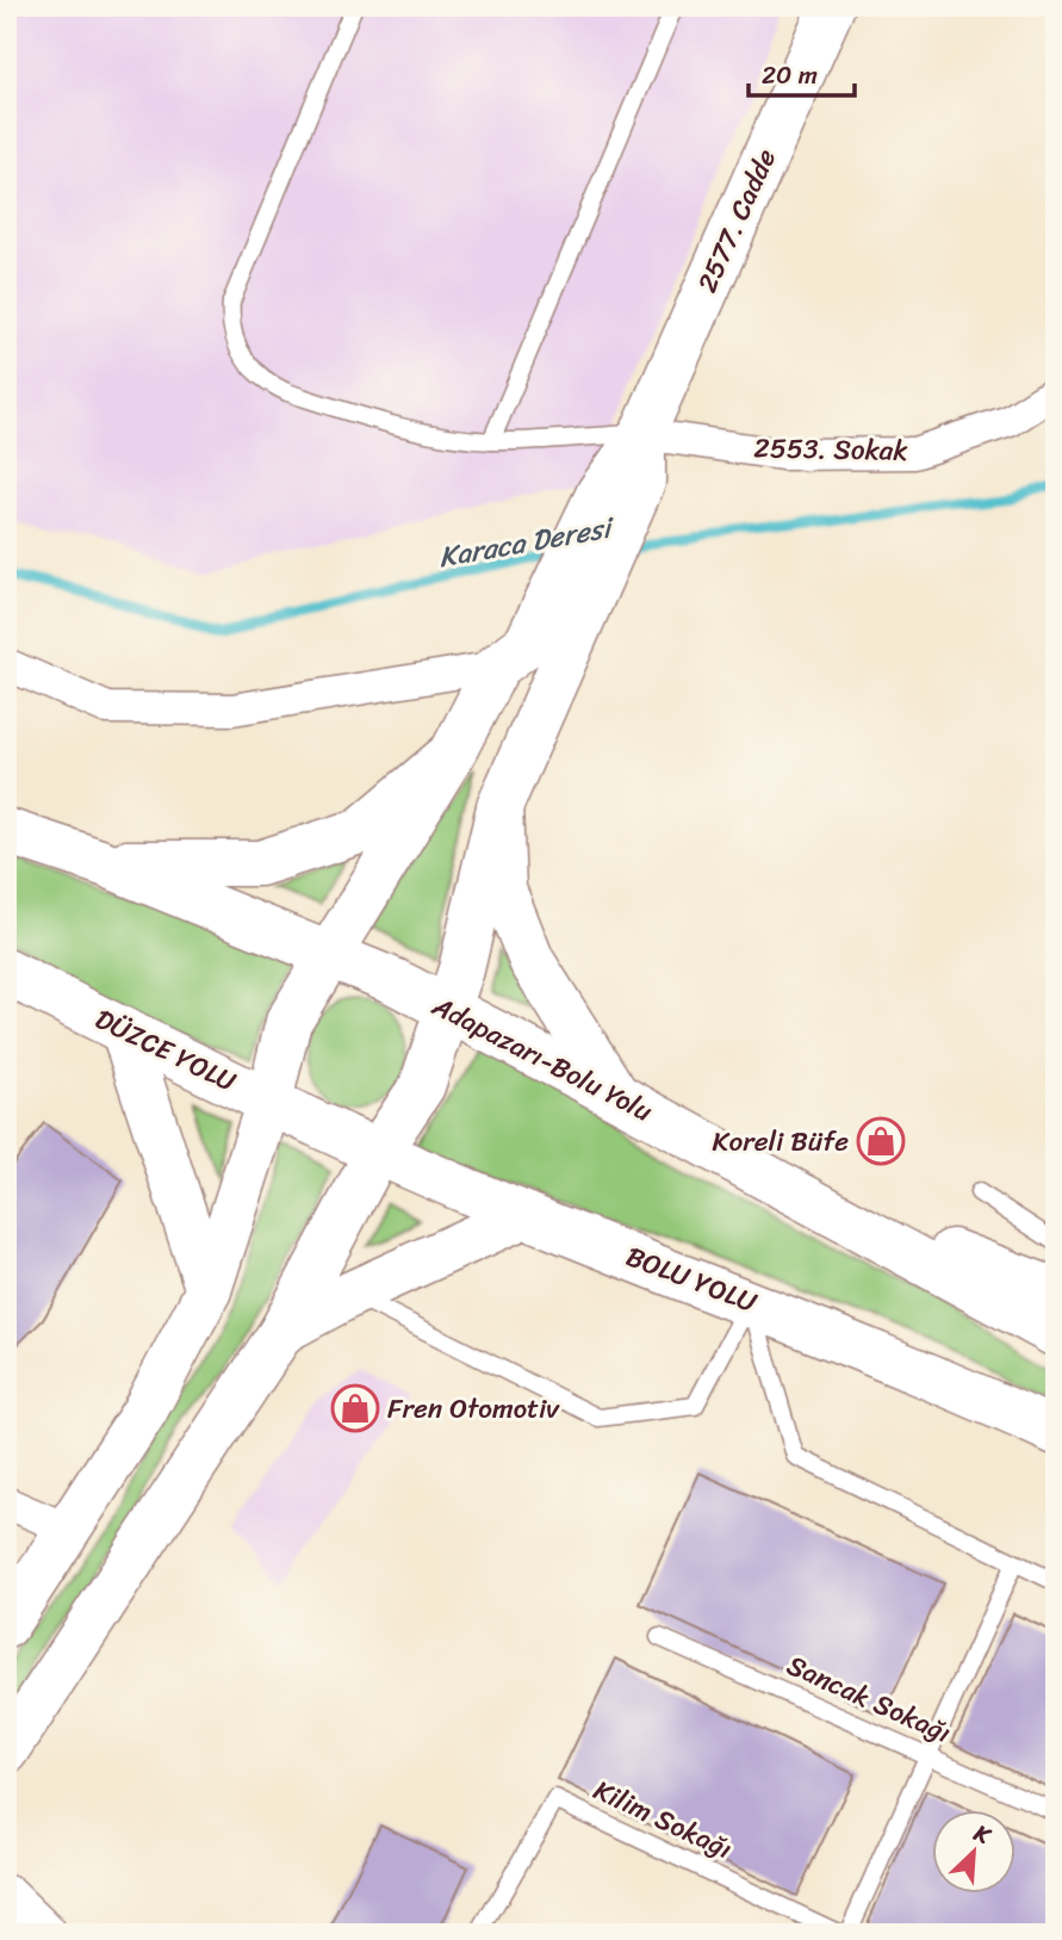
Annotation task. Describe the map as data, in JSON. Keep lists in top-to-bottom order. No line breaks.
{"streets":{"main road":["2577. Cadde","DÜZCE YOLU","Adapazarı-Bolu Yolu","BOLU YOLU"],"street":["2553. Sokak"],"lane":["Sancak Sokağı","Kilim Sokağı"]},"crossings":[["2577. Cadde","2553. Sokak"],["DÜZCE YOLU","BOLU YOLU"]],"water":["Karaca Deresi"],"places":{"shop":["Koreli Büfe","Fren Otomotiv"]},"scale_bar":"20 m","north":"top right"}
